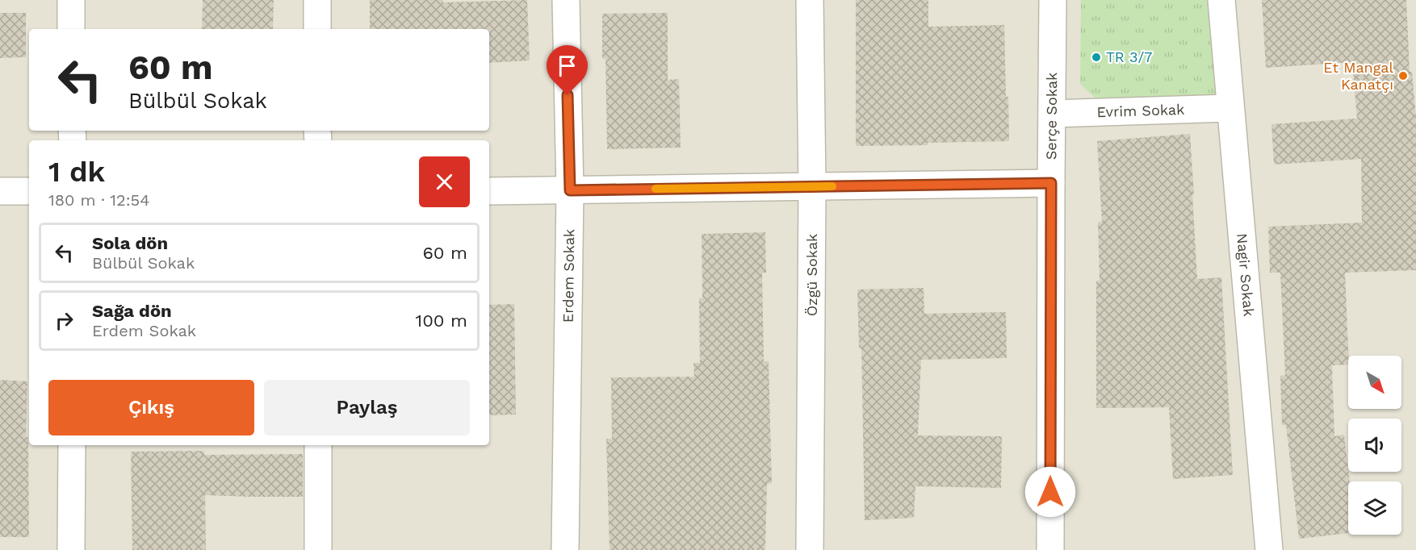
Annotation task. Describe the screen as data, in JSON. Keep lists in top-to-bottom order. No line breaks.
{"streets":{"street":["Evrim Sokak","Serçe Sokak","Erdem Sokak","Özgü Sokak","Nagir Sokak"]},"crossings":[["Evrim Sokak","Serçe Sokak"],["Evrim Sokak","Nagir Sokak"]],"places":["TR 3/7","Et Mangal Kanatçı"],"north":"bottom right","page":{"turn":["60 m","Bülbül Sokak"],"heading":["1 dk","180 m · 12:54"],"list":[{"name":"Sola dön","note":"Bülbül Sokak","value":"60 m"},{"name":"Sağa dön","note":"Erdem Sokak","value":"100 m"}],"buttons":["Çıkış","Paylaş"]}}
